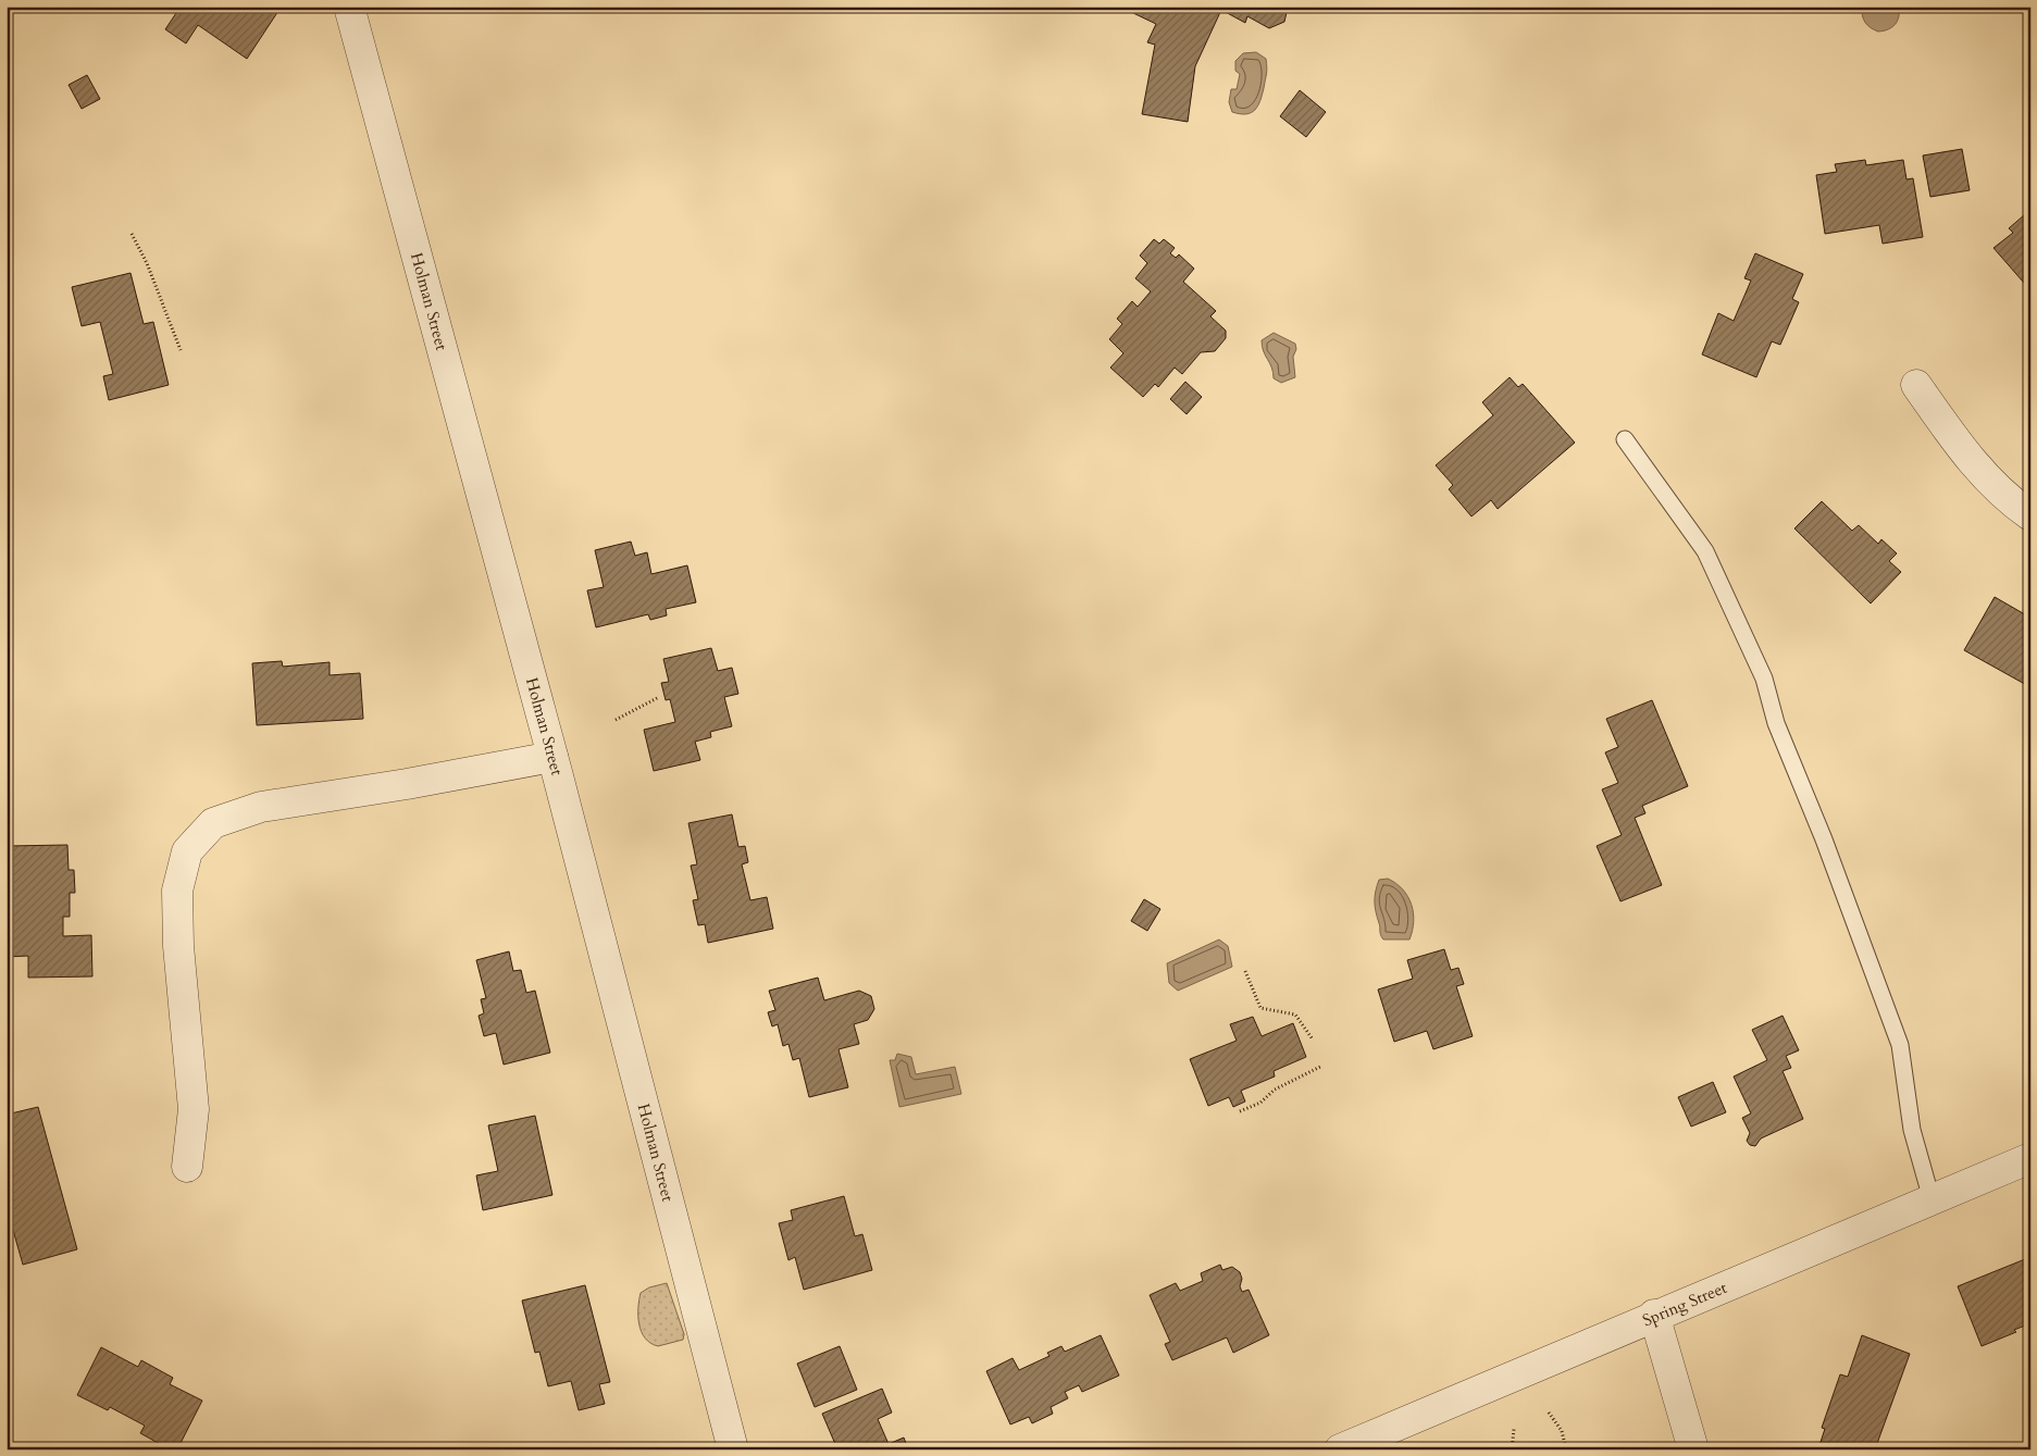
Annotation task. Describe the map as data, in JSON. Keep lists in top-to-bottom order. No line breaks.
{"streets":{"street":["Holman Street","Spring Street"]}}
